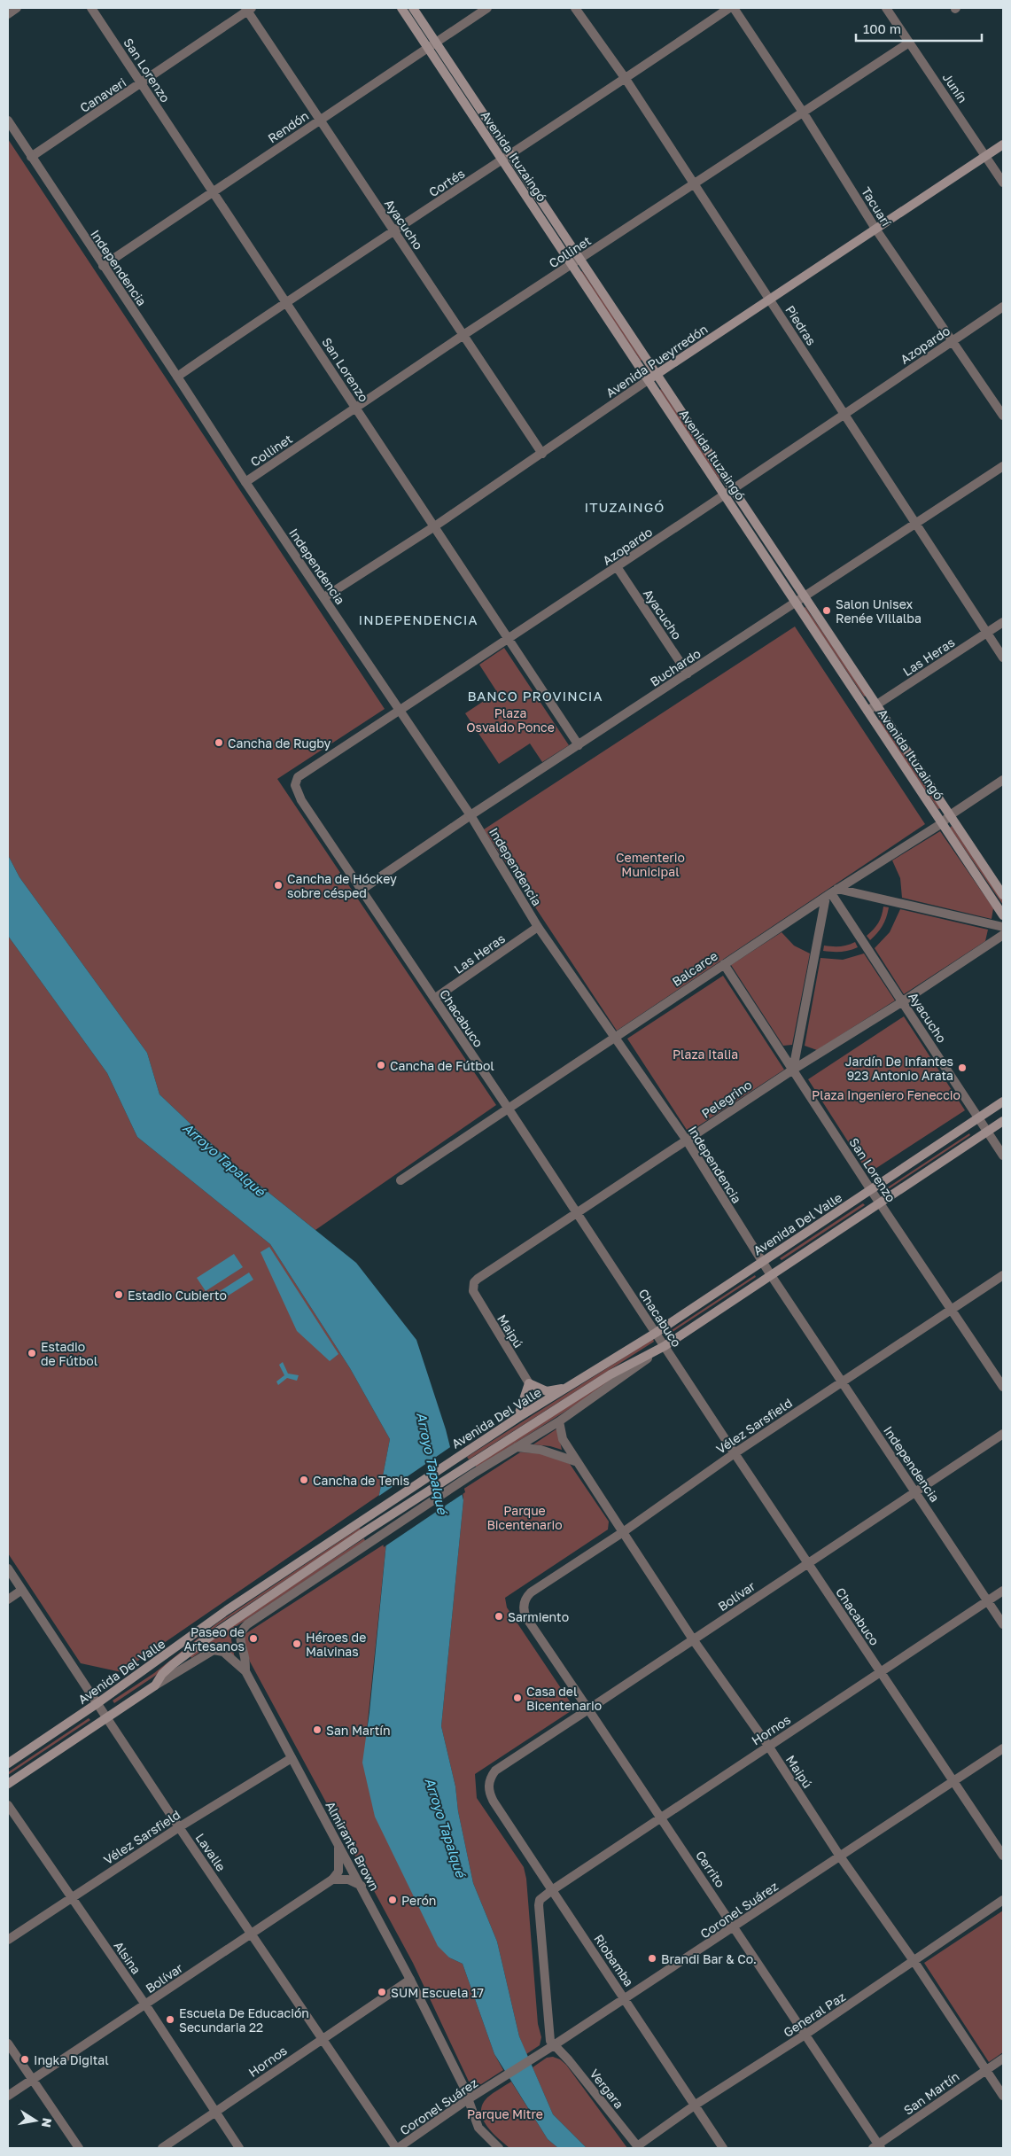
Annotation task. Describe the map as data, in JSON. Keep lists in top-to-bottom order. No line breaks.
{"streets":{"main road":["Avenida Ituzaingó","Avenida Pueyrredón","Avenida Del Valle"],"street":["San Lorenzo","Junín","Canaveri","Rendón","Cortés","Tacuarí","Ayacucho","Collinet","Independencia","Piedras","Azopardo","Las Heras","Buchardo","Balcarce","Chacabuco","Pelegrino","Maipú","Vélez Sarsfield","Bolívar","Hornos","Almirante Brown","Lavalle","Cerrito","Coronel Suárez","Alsina","Riobamba","General Paz","Vergara","San Martín"]},"crossings":[["San Lorenzo","Canaveri"],["San Lorenzo","Rendón"],["San Lorenzo","Cortés"],["San Lorenzo","Collinet"],["San Lorenzo","Azopardo"],["San Lorenzo","Avenida Pueyrredón"],["San Lorenzo","Buchardo"],["San Lorenzo","Balcarce"],["San Lorenzo","Pelegrino"],["San Lorenzo","Avenida Del Valle"],["San Lorenzo","Vélez Sarsfield"],["Junín","Collinet"],["Junín","Avenida Pueyrredón"],["Canaveri","Ayacucho"],["Canaveri","Independencia"],["Rendón","Avenida Ituzaingó"],["Rendón","Ayacucho"],["Rendón","Independencia"],["Avenida Ituzaingó","Cortés"],["Avenida Ituzaingó","Collinet"],["Avenida Ituzaingó","Azopardo"],["Avenida Ituzaingó","Avenida Pueyrredón"],["Avenida Ituzaingó","Las Heras"],["Avenida Ituzaingó","Buchardo"],["Avenida Ituzaingó","Balcarce"],["Cortés","Ayacucho"],["Cortés","Independencia"],["Cortés","Piedras"],["Tacuarí","Collinet"],["Tacuarí","Azopardo"],["Tacuarí","Avenida Pueyrredón"],["Ayacucho","Collinet"],["Ayacucho","Azopardo"],["Ayacucho","Avenida Pueyrredón"],["Ayacucho","Buchardo"],["Ayacucho","Balcarce"],["Ayacucho","Pelegrino"],["Ayacucho","Avenida Del Valle"],["Collinet","Independencia"],["Collinet","Piedras"],["Independencia","Azopardo"],["Independencia","Avenida Pueyrredón"],["Independencia","Las Heras"],["Independencia","Buchardo"],["Independencia","Balcarce"],["Independencia","Pelegrino"],["Independencia","Avenida Del Valle"],["Independencia","Vélez Sarsfield"],["Independencia","Bolívar"],["Independencia","Hornos"],["Piedras","Azopardo"],["Piedras","Avenida Pueyrredón"],["Piedras","Las Heras"],["Piedras","Buchardo"],["Azopardo","Chacabuco"],["Las Heras","Chacabuco"],["Buchardo","Chacabuco"],["Balcarce","Chacabuco"],["Chacabuco","Pelegrino"],["Chacabuco","Avenida Del Valle"],["Chacabuco","Vélez Sarsfield"],["Chacabuco","Bolívar"],["Chacabuco","Hornos"],["Chacabuco","Coronel Suárez"],["Pelegrino","Maipú"],["Avenida Del Valle","Maipú"],["Avenida Del Valle","Almirante Brown"],["Avenida Del Valle","Lavalle"],["Maipú","Vélez Sarsfield"],["Maipú","Bolívar"],["Maipú","Hornos"],["Maipú","Coronel Suárez"],["Maipú","General Paz"],["Maipú","San Martín"],["Vélez Sarsfield","Almirante Brown"],["Vélez Sarsfield","Lavalle"],["Vélez Sarsfield","Cerrito"],["Vélez Sarsfield","Alsina"],["Bolívar","Lavalle"],["Bolívar","Cerrito"],["Bolívar","Alsina"],["Bolívar","Riobamba"],["Hornos","Almirante Brown"],["Hornos","Lavalle"],["Hornos","Cerrito"],["Hornos","Coronel Suárez"],["Hornos","Alsina"],["Hornos","Riobamba"],["Hornos","Vergara"],["Almirante Brown","Coronel Suárez"],["Lavalle","Coronel Suárez"],["Cerrito","Coronel Suárez"],["Cerrito","General Paz"],["Cerrito","San Martín"],["Coronel Suárez","Riobamba"],["Coronel Suárez","Vergara"],["Riobamba","General Paz"],["General Paz","Vergara"]],"districts":["ITUZAINGÓ","INDEPENDENCIA","BANCO PROVINCIA"],"water":["Arroyo Tapalqué"],"parks":["Plaza Osvaldo Ponce","Cementerio Municipal","Plaza Italia","Plaza Ingeniero Feneccio","Parque Bicentenario","Parque Mitre"],"places":["Salon Unisex Renée Villalba","Cancha de Rugby","Cancha de Hóckey sobre césped","Cancha de Fútbol","Jardín De Infantes 923 Antonio Arata","Estadio Cubierto","Estadio de Fútbol","Cancha de Tenis","Sarmiento","Paseo de Artesanos","Héroes de Malvinas","Casa del Bicentenario","San Martín","Perón","Brandi Bar & Co.","SUM Escuela 17","Escuela De Educación Secundaria 22","Ingka Digital"],"scale_bar":"100 m","north":"right"}
